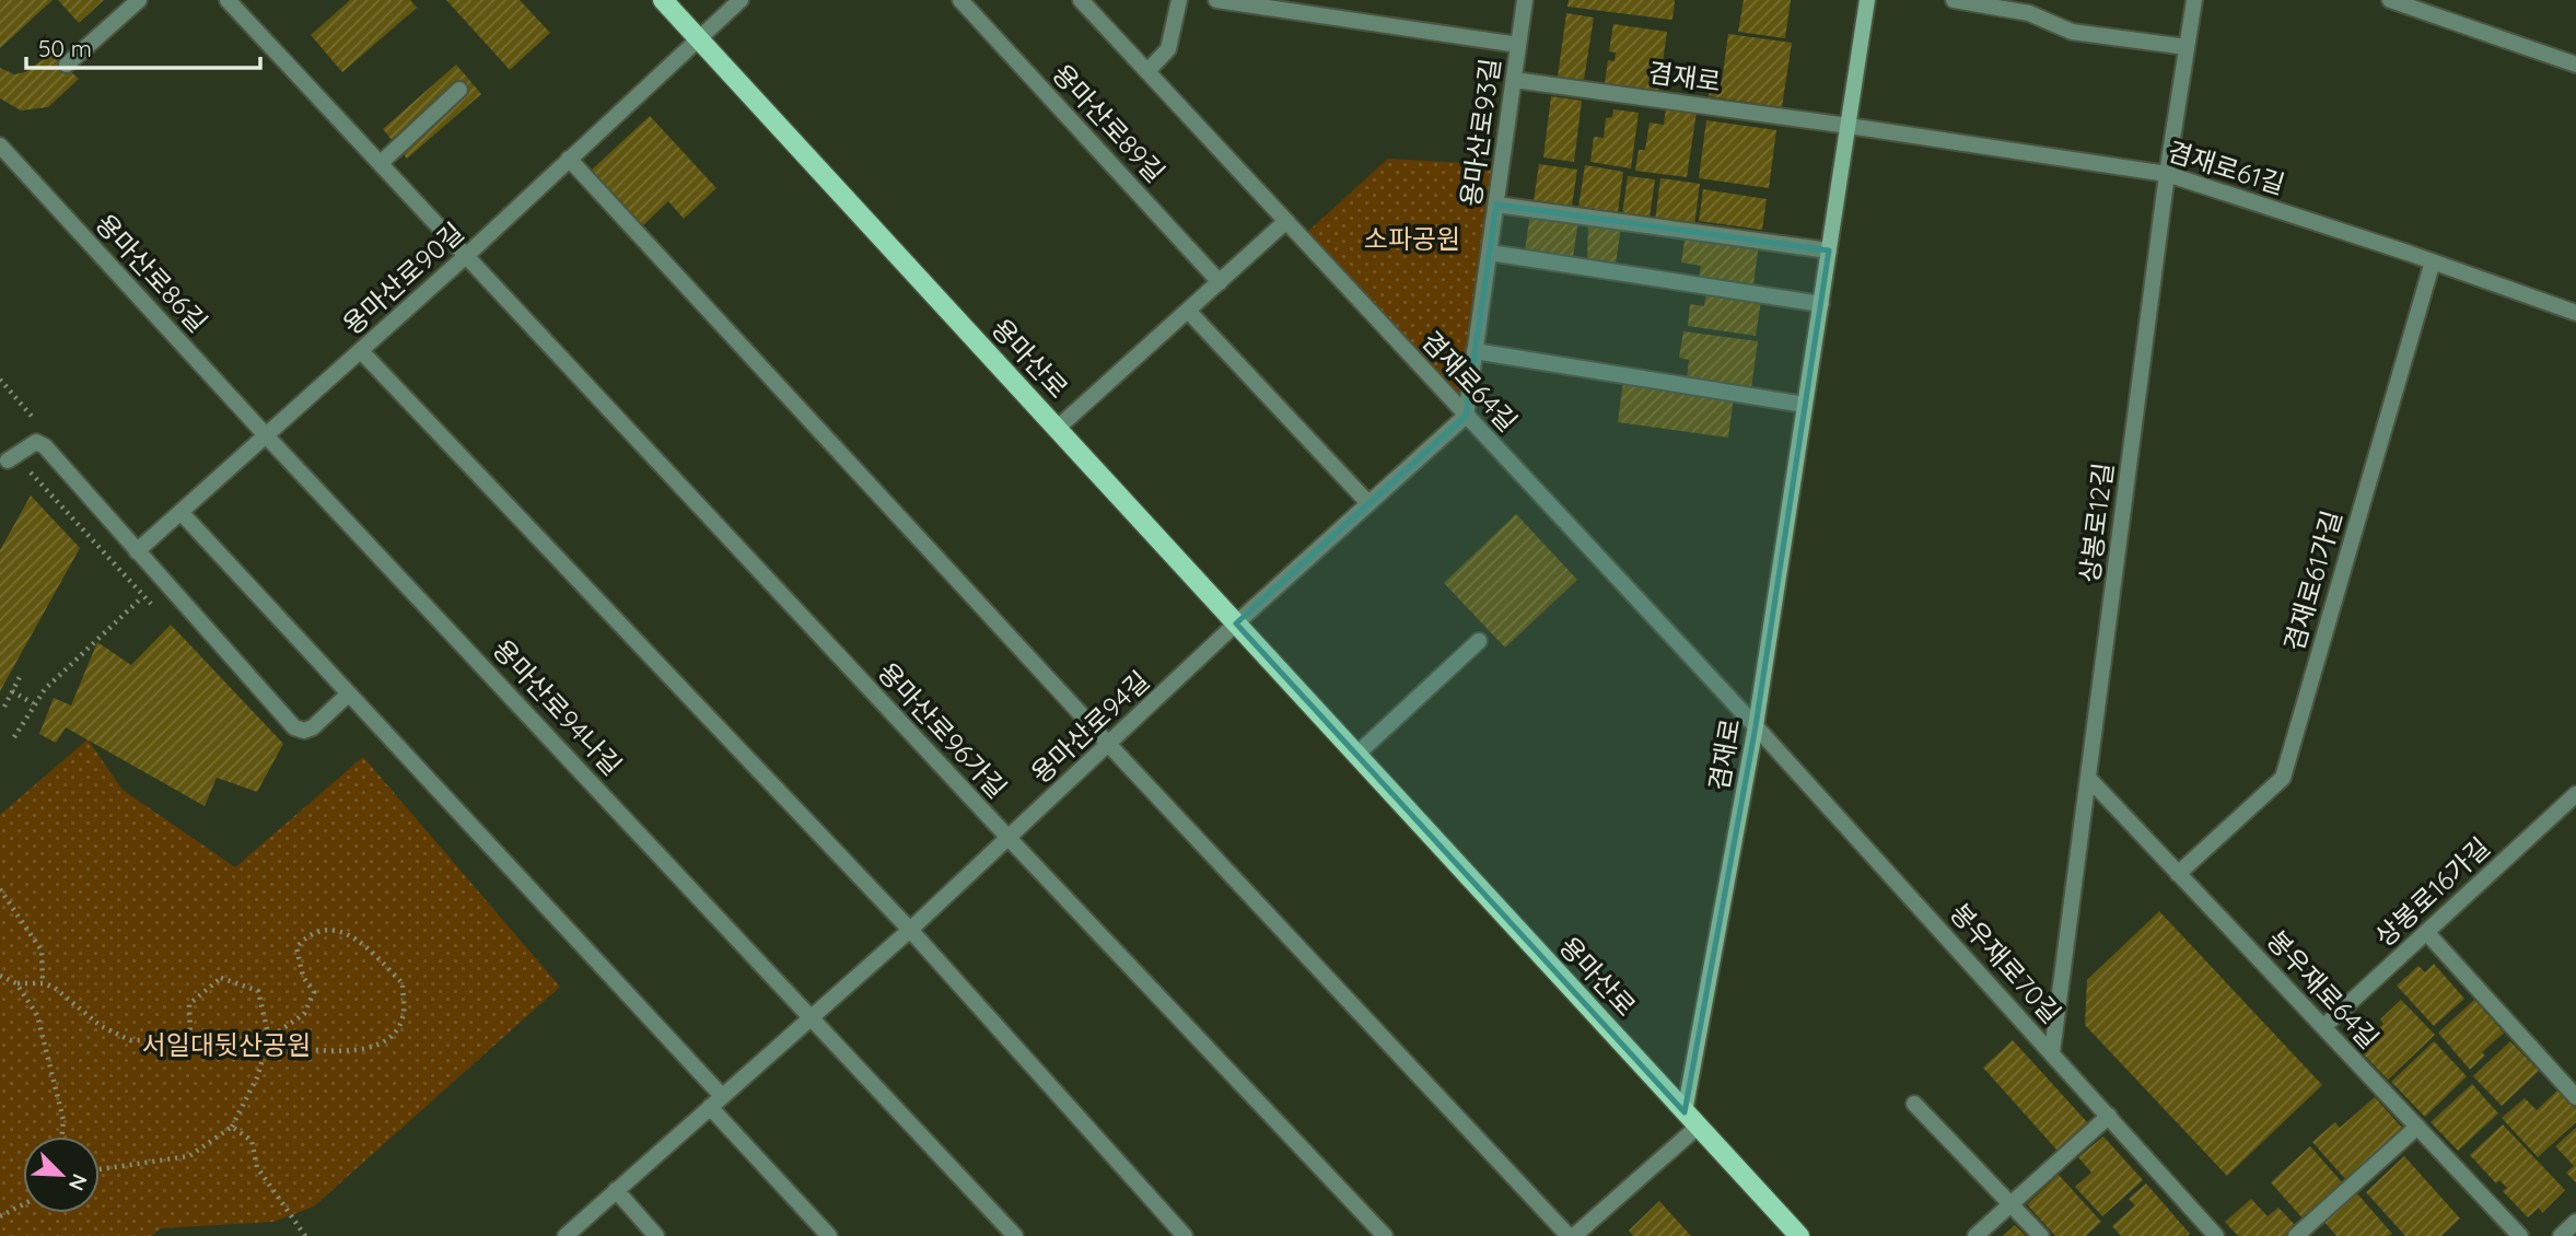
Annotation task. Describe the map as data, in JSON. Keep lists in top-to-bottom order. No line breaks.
{"streets":{"main road":["겸재로","용마산로"],"street":["용마산로89길","용마산로93길","겸재로61길","용마산로86길","용마산로90길","겸재로64길","상봉로12길","겸재로61가길","용마산로94나길","용마산로94길","용마산로96가길","상봉로16가길","봉우재로70길","봉우재로64길"]},"crossings":[["겸재로","용마산로93길"],["겸재로","겸재로61길"],["겸재로","용마산로"],["겸재로","겸재로64길"],["겸재로","봉우재로70길"],["용마산로93길","겸재로64길"],["겸재로61길","상봉로12길"],["겸재로61길","겸재로61가길"],["용마산로86길","용마산로90길"],["용마산로86길","용마산로94나길"],["용마산로90길","용마산로"],["용마산로90길","용마산로94나길"],["용마산로90길","용마산로96가길"],["용마산로","용마산로94길"],["겸재로64길","봉우재로70길"],["상봉로12길","봉우재로70길"],["상봉로12길","봉우재로64길"],["겸재로61가길","봉우재로64길"],["용마산로94나길","용마산로94길"],["용마산로94길","용마산로96가길"],["상봉로16가길","봉우재로64길"]],"parks":["소파공원","서일대뒷산공원"],"scale_bar":"50 m","north":"bottom right"}
